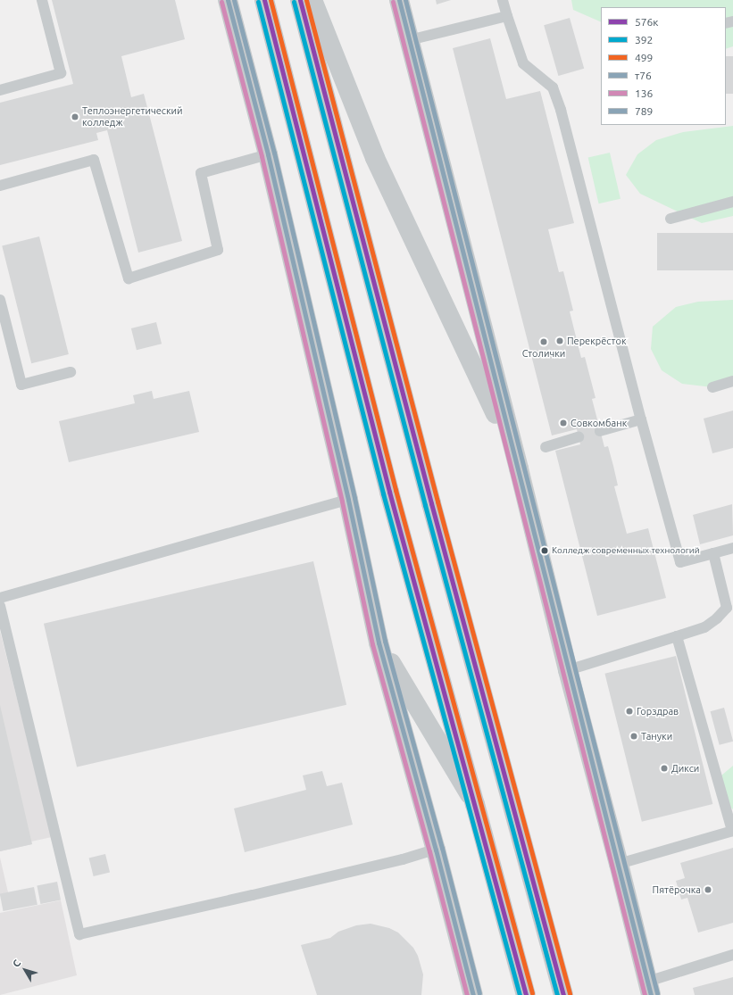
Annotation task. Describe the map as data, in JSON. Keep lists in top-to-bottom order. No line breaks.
{"places":["Теплоэнергетический колледж","Перекрёсток","Столички","Совкомбанк","Колледж современных технологий","Горздрав","Тануки","Дикси","Пятёрочка"],"lines":["transit line 576к","transit line 499","transit line т76","transit line 789","transit line 392","transit line 136"],"legend":["576к","392","499","т76","136","789"],"north":"top left"}
